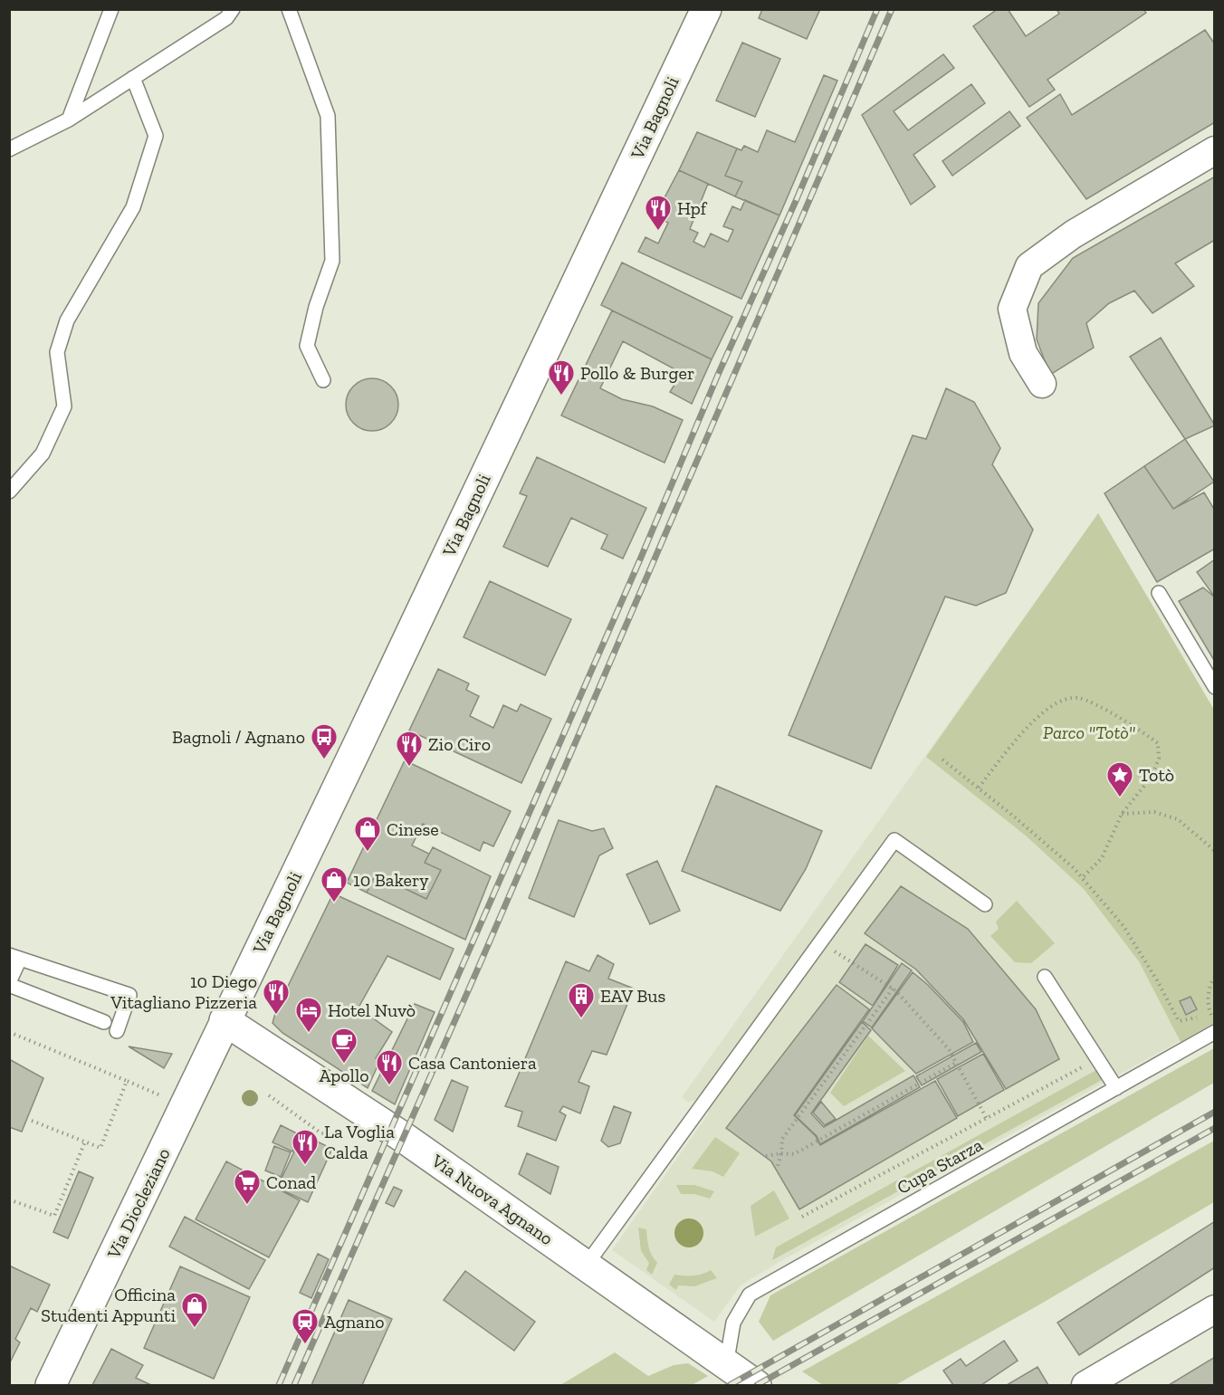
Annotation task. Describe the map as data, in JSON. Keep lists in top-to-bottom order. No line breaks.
{"streets":{"street":["Via Bagnoli","Via Nuova Agnano","Via Diocleziano"],"lane":["Cupa Starza"]},"crossings":[["Via Bagnoli","Via Nuova Agnano"],["Via Bagnoli","Via Diocleziano"],["Cupa Starza","Via Nuova Agnano"],["Via Nuova Agnano","Via Diocleziano"]],"parks":["Parco \"Totò\""],"places":{"restaurant":["Hpf","Pollo & Burger","Zio Ciro","10 Diego Vitagliano Pizzeria","Casa Cantoniera","La Voglia Calda"],"bus stop":["Bagnoli / Agnano"],"place":["Totò"],"shop":["Cinese","10 Bakery","Officina Studenti Appunti"],"building":["EAV Bus"],"hotel":["Hotel Nuvò"],"cafe":["Apollo"],"supermarket":["Conad"],"station":["Agnano"]}}
